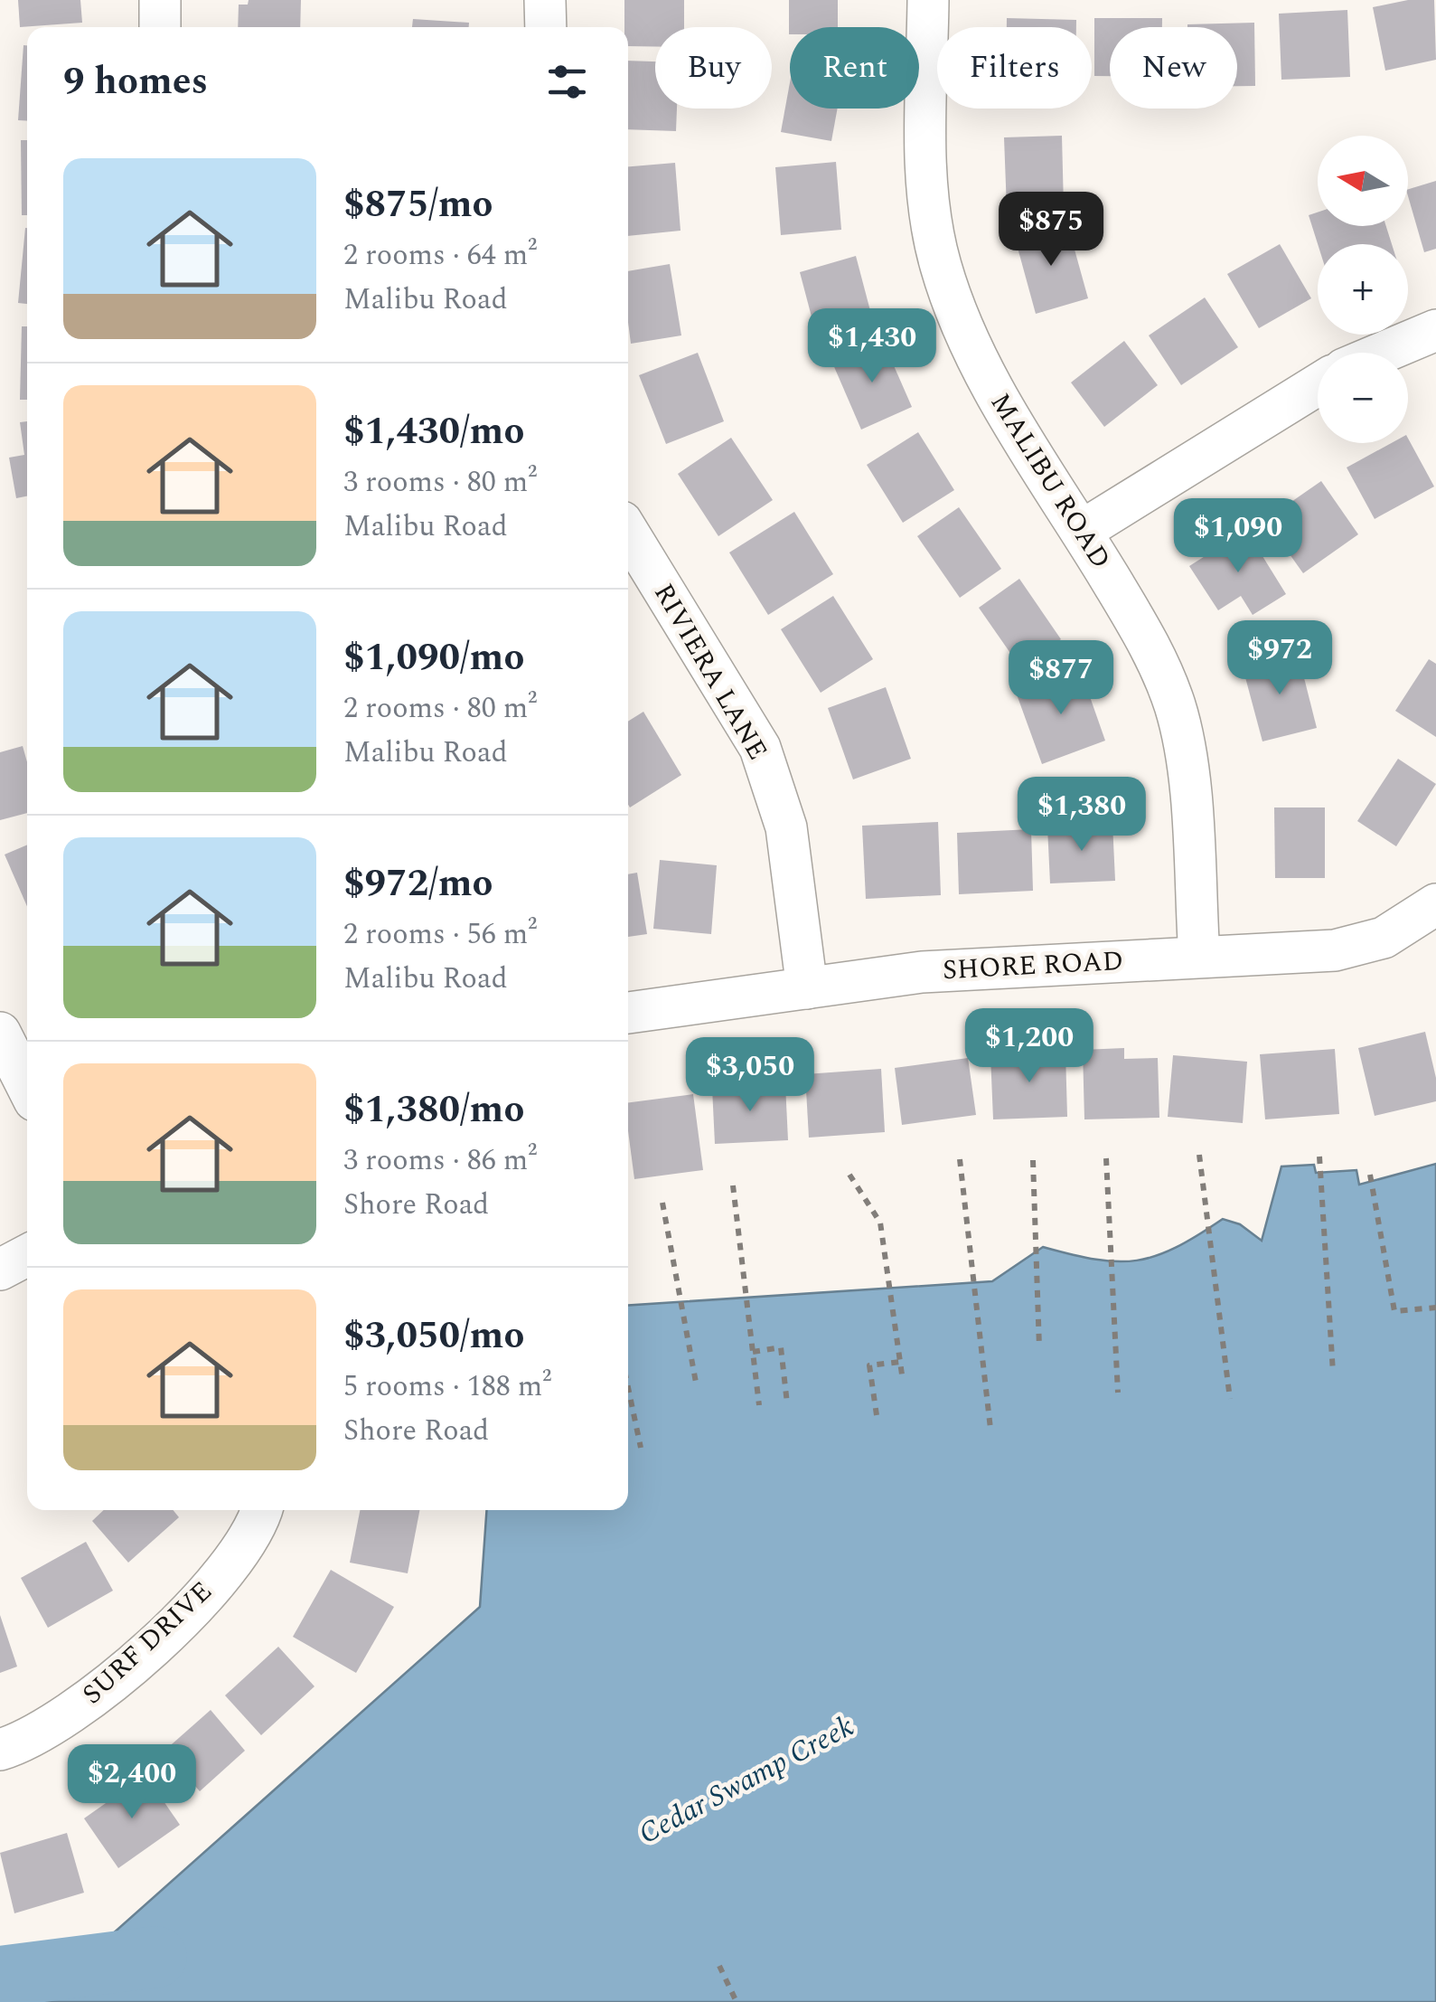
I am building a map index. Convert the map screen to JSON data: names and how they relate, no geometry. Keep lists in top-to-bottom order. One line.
{"streets":{"street":["MALIBU ROAD","RIVIERA LANE","SHORE ROAD","SURF DRIVE"]},"crossings":[["MALIBU ROAD","SHORE ROAD"],["RIVIERA LANE","SHORE ROAD"]],"water":["Cedar Swamp Creek"],"north":"left","page":{"chip":["Buy","Rent","Filters","New"],"heading":"9 homes","map_buttons":["+","−"],"list":[{"name":"$875/mo","note":"2 rooms · 64 m² · Malibu Road"},{"name":"$1,430/mo","note":"3 rooms · 80 m² · Malibu Road"},{"name":"$1,090/mo","note":"2 rooms · 80 m² · Malibu Road"},{"name":"$972/mo","note":"2 rooms · 56 m² · Malibu Road"},{"name":"$1,380/mo","note":"3 rooms · 86 m² · Shore Road"},{"name":"$3,050/mo","note":"5 rooms · 188 m² · Shore Road"}],"price":["$875","$1,430","$1,090","$972","$877","$1,380","$1,200","$3,050","$2,400"]}}
